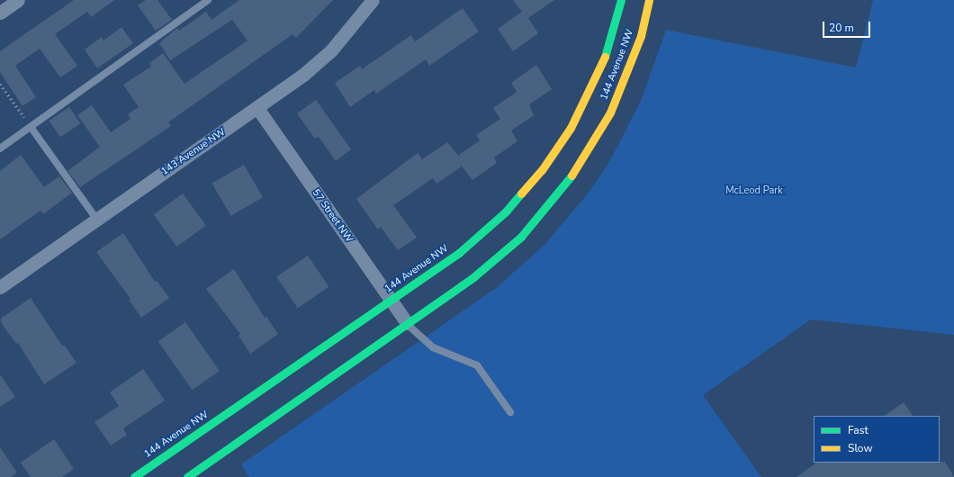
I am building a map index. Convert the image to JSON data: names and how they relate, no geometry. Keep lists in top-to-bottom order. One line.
{"streets":{"street":["144 Avenue NW","143 Avenue NW","57 Street NW"]},"crossings":[["144 Avenue NW","57 Street NW"],["143 Avenue NW","57 Street NW"]],"parks":["McLeod Park"],"legend":["Fast","Slow"],"scale_bar":"20 m"}
